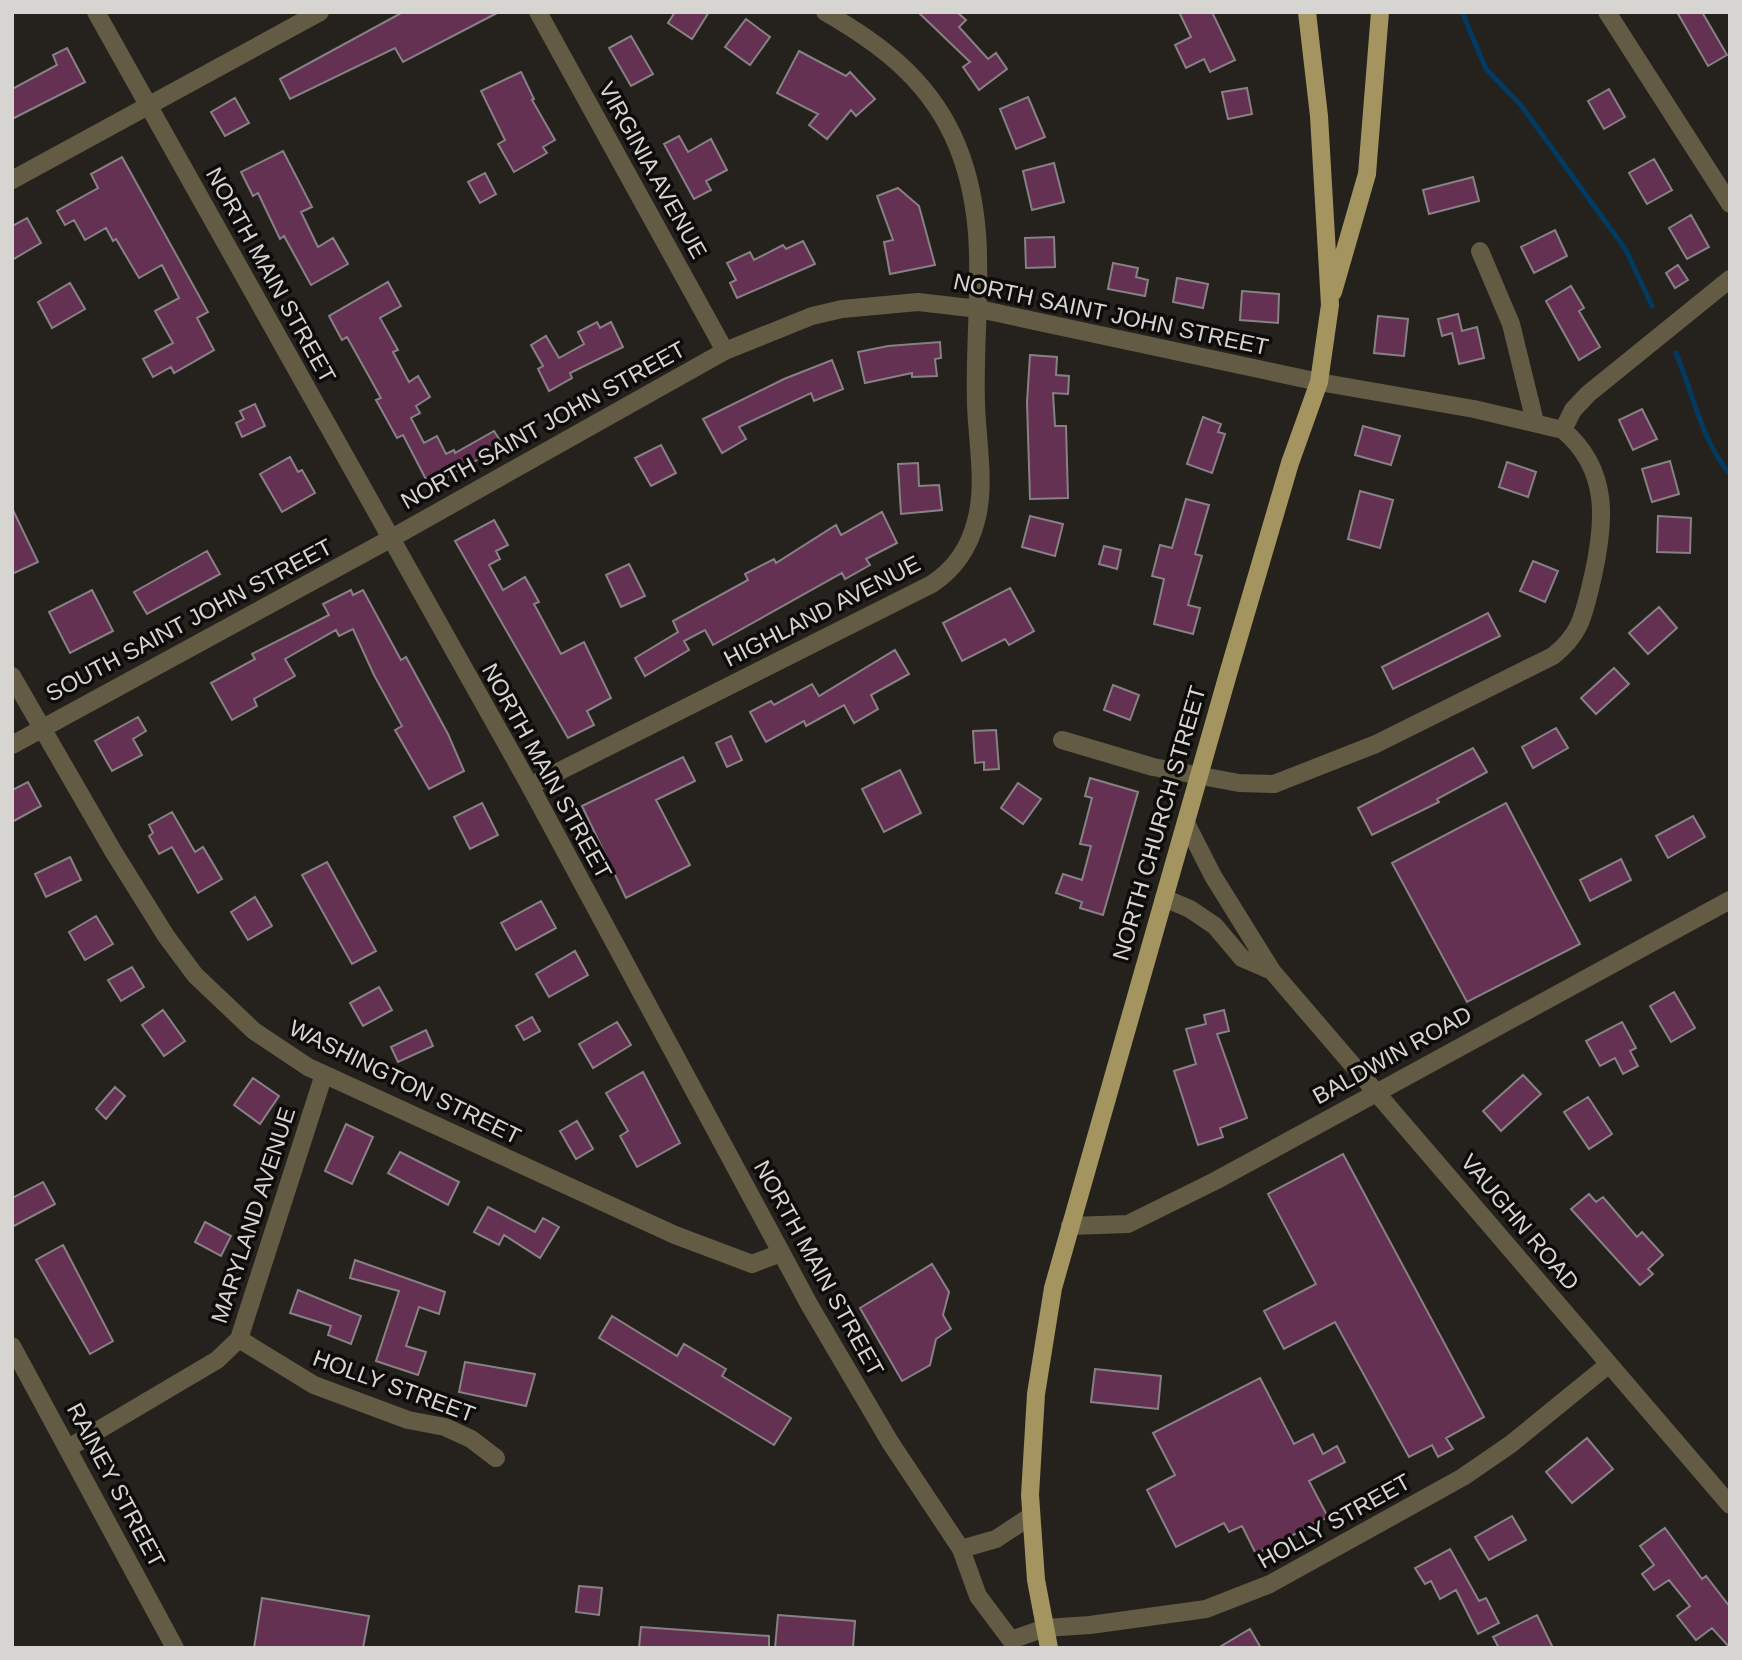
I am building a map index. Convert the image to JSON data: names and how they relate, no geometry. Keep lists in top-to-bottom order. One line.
{"streets":{"main road":["NORTH CHURCH STREET"],"street":["VIRGINIA AVENUE","NORTH MAIN STREET","NORTH SAINT JOHN STREET","HIGHLAND AVENUE","SOUTH SAINT JOHN STREET","BALDWIN ROAD","WASHINGTON STREET","MARYLAND AVENUE","VAUGHN ROAD","HOLLY STREET","RAINEY STREET"]},"crossings":[["VIRGINIA AVENUE","NORTH SAINT JOHN STREET"],["NORTH MAIN STREET","NORTH SAINT JOHN STREET"],["NORTH MAIN STREET","HIGHLAND AVENUE"],["NORTH MAIN STREET","SOUTH SAINT JOHN STREET"],["NORTH MAIN STREET","NORTH CHURCH STREET"],["NORTH MAIN STREET","WASHINGTON STREET"],["NORTH MAIN STREET","HOLLY STREET"],["NORTH SAINT JOHN STREET","HIGHLAND AVENUE"],["NORTH SAINT JOHN STREET","SOUTH SAINT JOHN STREET"],["NORTH SAINT JOHN STREET","NORTH CHURCH STREET"],["SOUTH SAINT JOHN STREET","WASHINGTON STREET"],["NORTH CHURCH STREET","BALDWIN ROAD"],["NORTH CHURCH STREET","VAUGHN ROAD"],["NORTH CHURCH STREET","HOLLY STREET"],["BALDWIN ROAD","VAUGHN ROAD"],["WASHINGTON STREET","MARYLAND AVENUE"],["MARYLAND AVENUE","HOLLY STREET"],["MARYLAND AVENUE","RAINEY STREET"],["VAUGHN ROAD","HOLLY STREET"]]}
